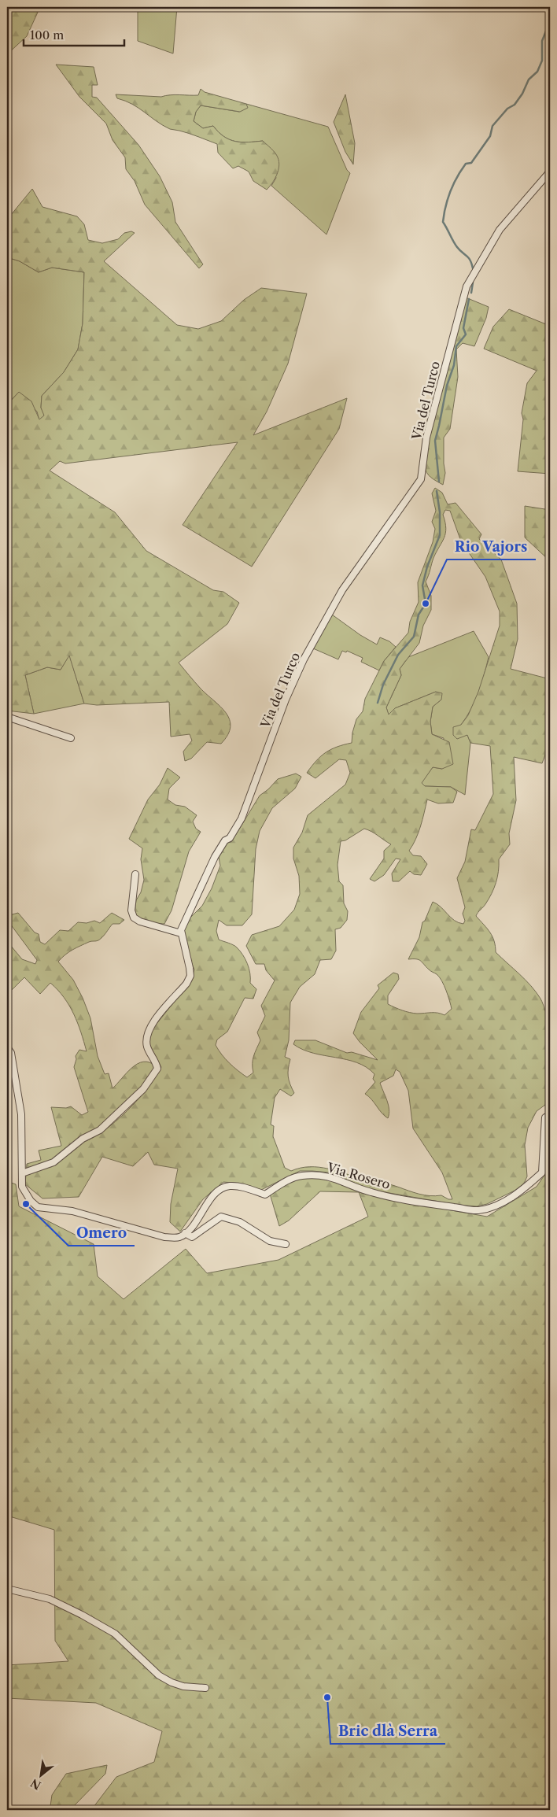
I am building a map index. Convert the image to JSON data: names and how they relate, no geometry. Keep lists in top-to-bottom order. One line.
{"streets":{"street":["Via del Turco","Via Rosero"]},"places":["Rio Vajors","Omero","Bric dlà Serra"],"scale_bar":"100 m","north":"bottom left"}
